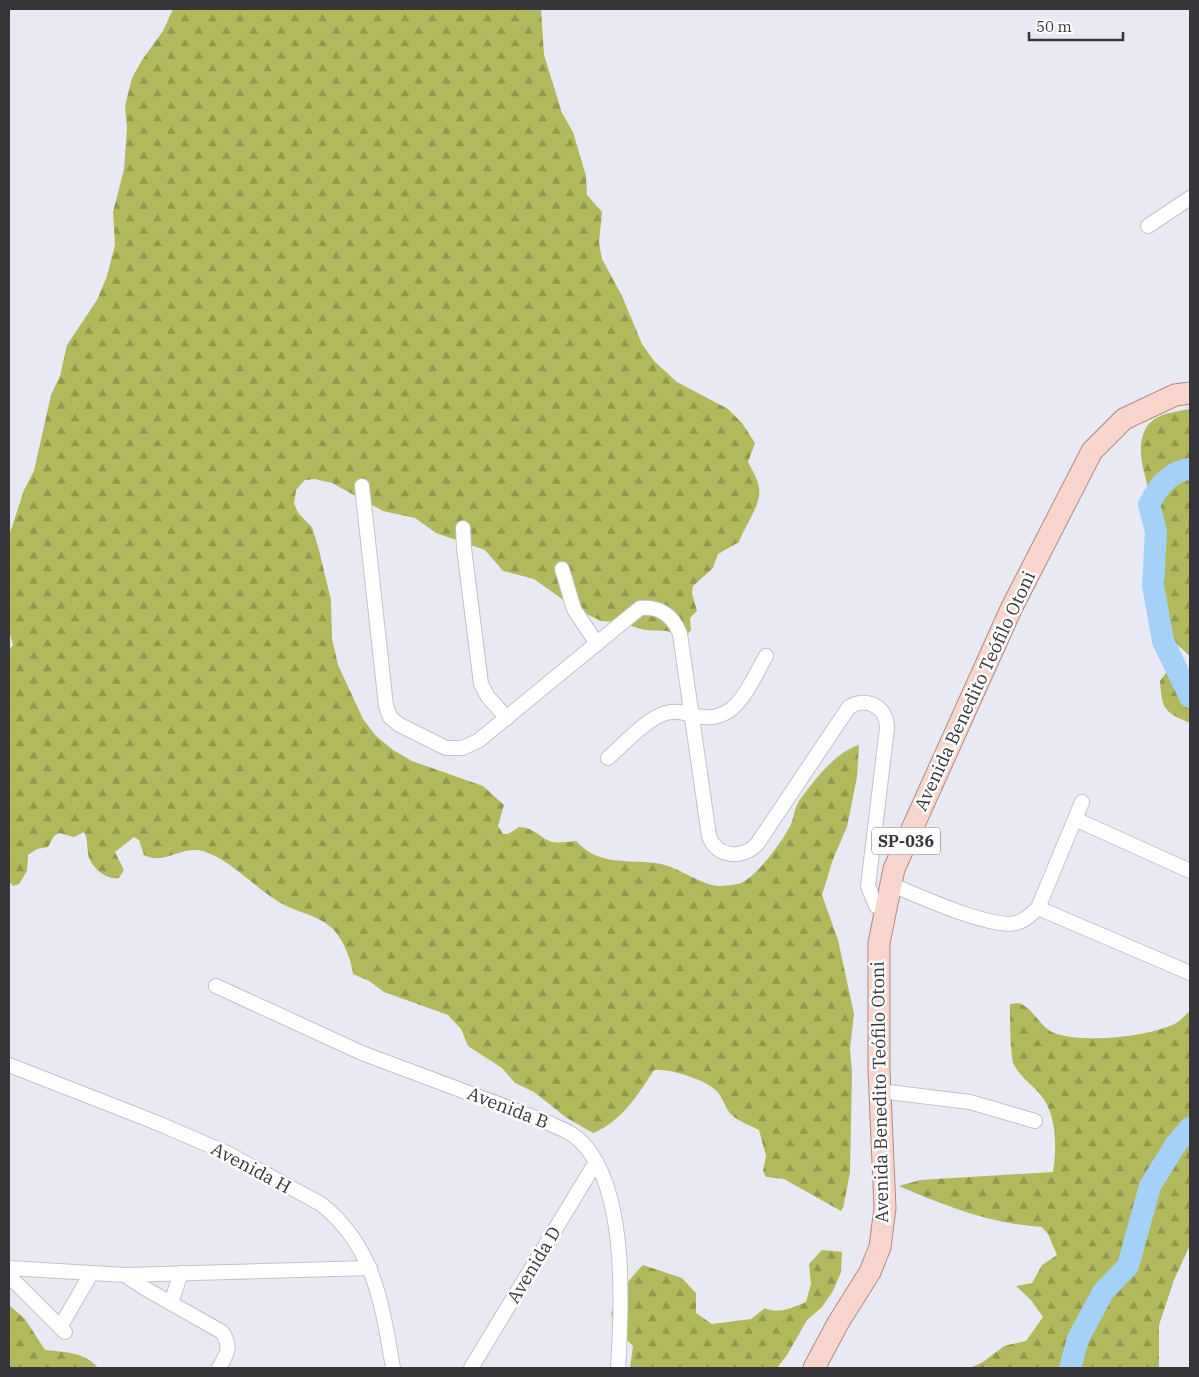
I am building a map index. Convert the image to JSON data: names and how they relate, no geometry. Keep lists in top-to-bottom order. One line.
{"streets":{"main road":["Avenida Benedito Teófilo Otoni","SP-036"],"street":["Avenida B","Avenida H","Avenida D"]},"crossings":[["Avenida B","Avenida D"]],"scale_bar":"50 m"}
